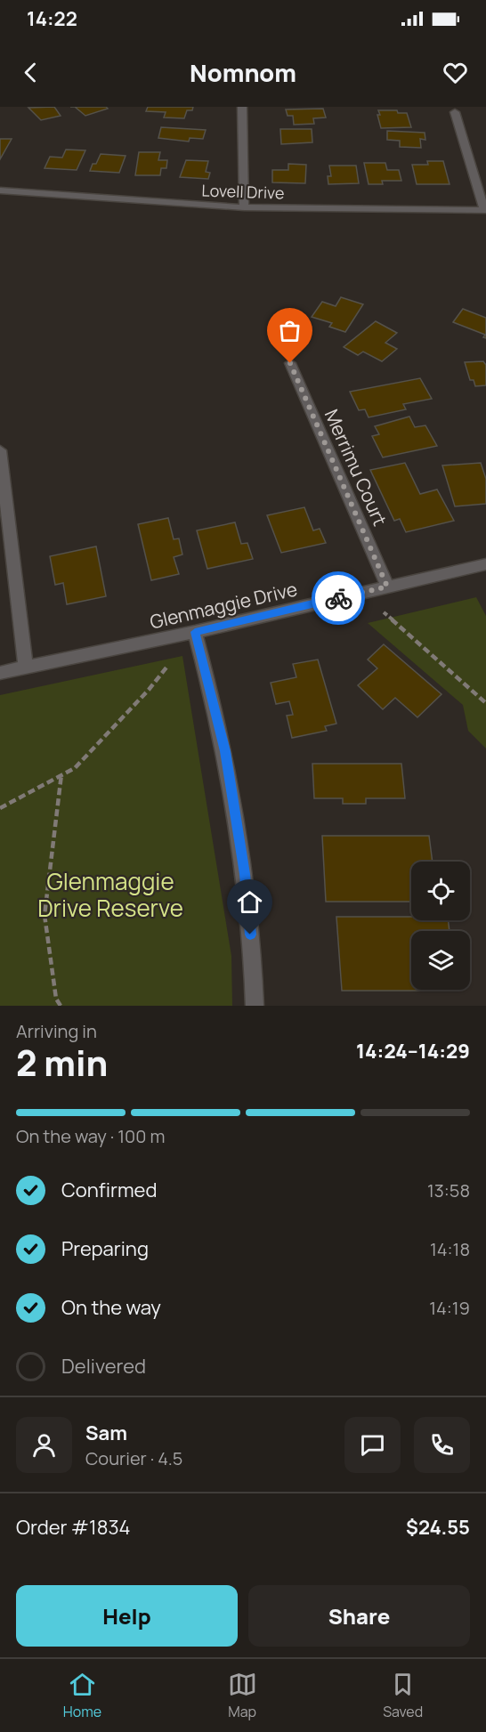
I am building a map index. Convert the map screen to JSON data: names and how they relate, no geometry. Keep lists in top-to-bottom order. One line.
{"streets":{"street":["Lovell Drive","Merrimu Court","Glenmaggie Drive"]},"crossings":[["Merrimu Court","Glenmaggie Drive"]],"parks":["Glenmaggie Drive Reserve"],"page":{"status":"14:22","header":"Nomnom","heading":["2 min","Arriving in","14:24–14:29"],"panel":["Sam","Courier · 4.5","Order #1834","$24.55"],"bar":"On the way · 100 m","list":[["Confirmed","13:58"],["Preparing","14:18"],["On the way","14:19"],"Delivered"],"buttons":["Help","Share"],"tabs":["Home","Map","Saved"]}}
